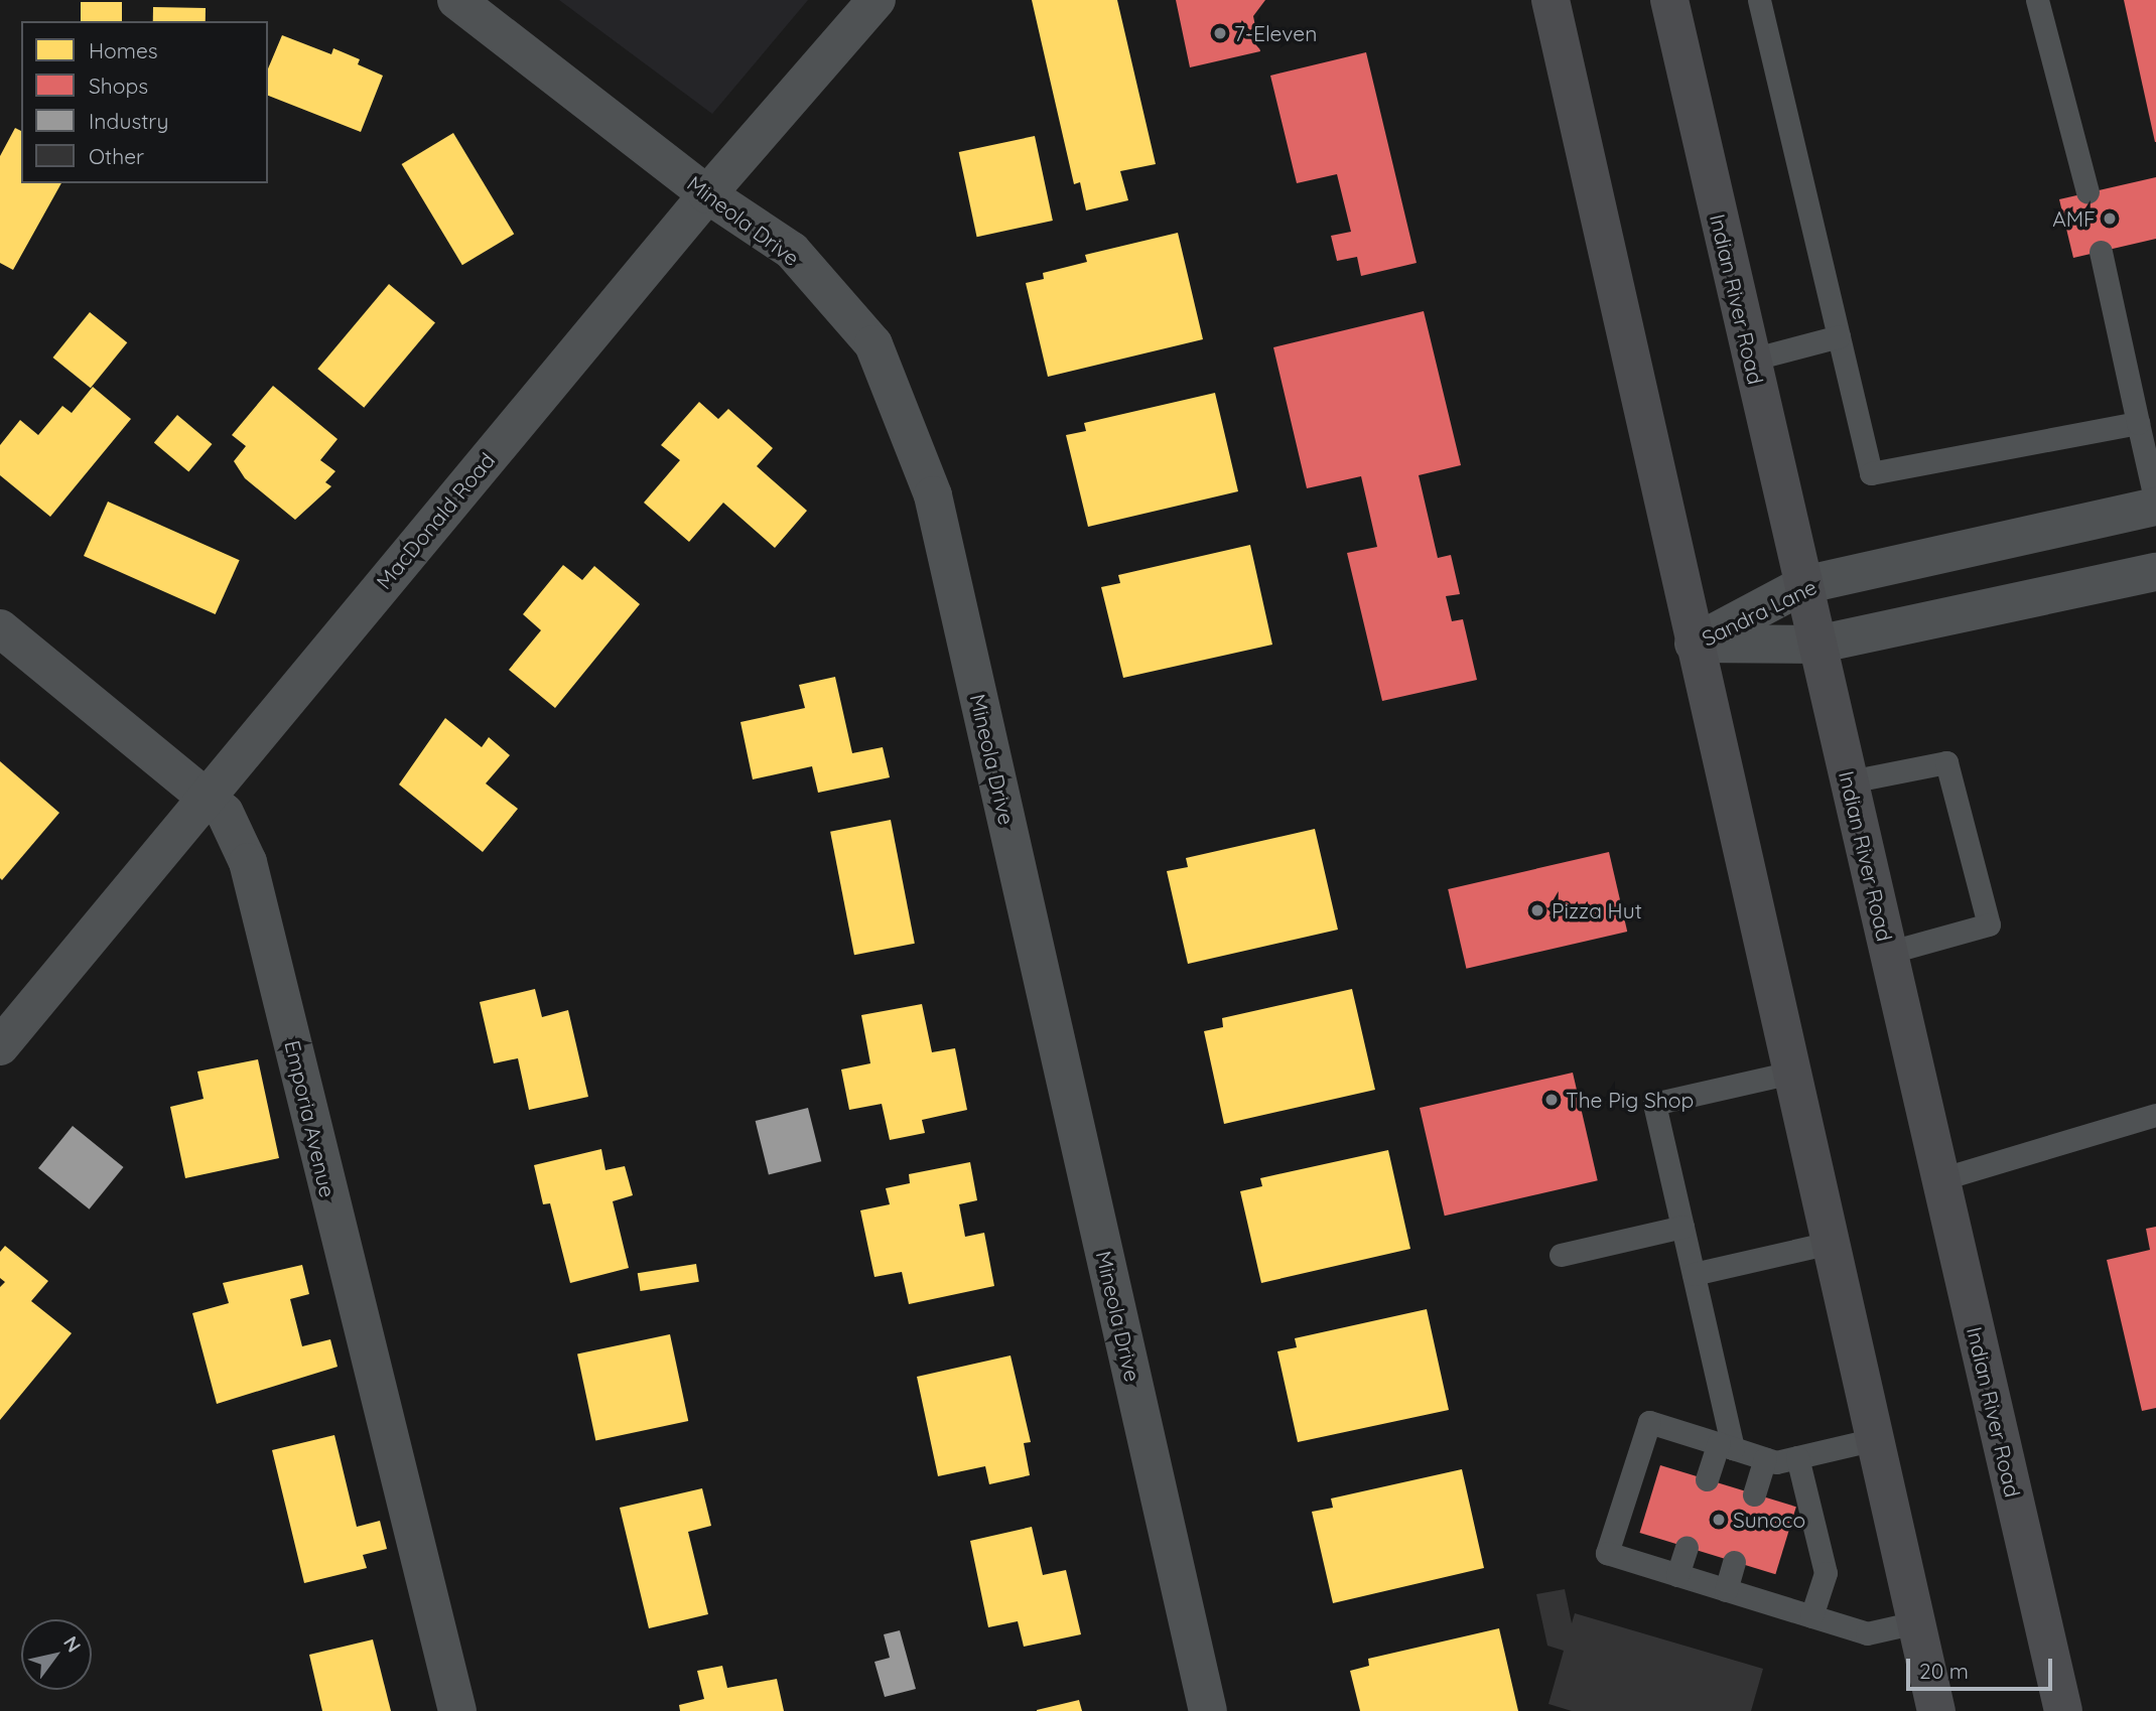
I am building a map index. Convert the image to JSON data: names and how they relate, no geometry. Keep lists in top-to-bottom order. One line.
{"streets":{"main road":["Indian River Road"],"street":["Mineola Drive","MacDonald Road","Sandra Lane","Emporia Avenue"]},"crossings":[["Mineola Drive","MacDonald Road"],["Indian River Road","Sandra Lane"],["MacDonald Road","Emporia Avenue"]],"places":["7-Eleven","AMF","Pizza Hut","The Pig Shop","Sunoco"],"legend":["Homes","Shops","Industry","Other"],"scale_bar":"20 m","north":"top right"}
